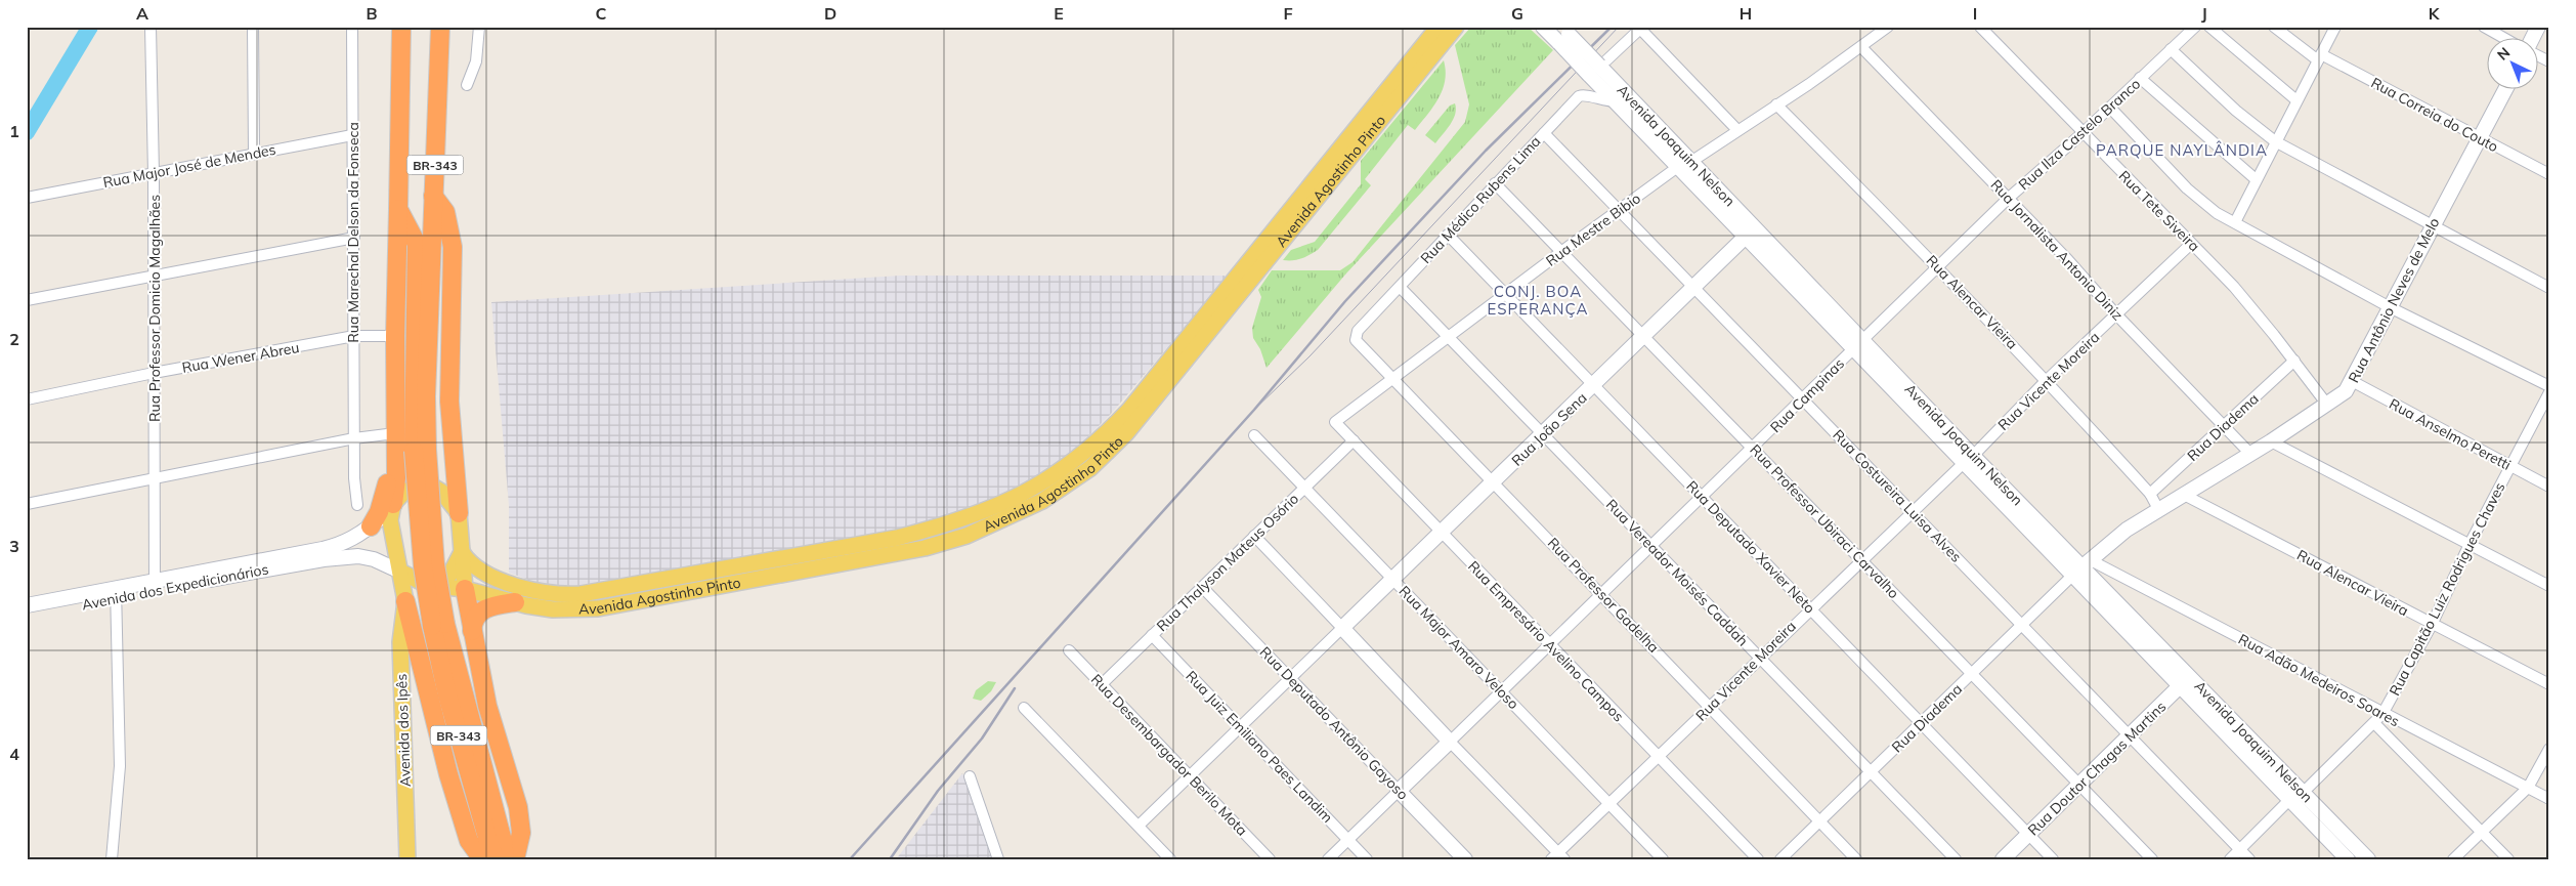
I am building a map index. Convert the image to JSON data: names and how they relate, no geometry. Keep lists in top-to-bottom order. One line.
{"streets":{"highway":["BR-343"],"main road":["Avenida Joaquim Nelson","Avenida Agostinho Pinto","Rua Antônio Neves de Melo","Rua João Sena","Avenida dos Expedicionários","Rua Deputado Antônio Gayoso","Avenida dos Ipês","Rua Doutor Chagas Martins"],"street":["Rua Correia do Couto","Rua Ilza Castelo Branco","Rua Major José de Mendes","Rua Médico Rubens Lima","Rua Tete Siveira","Rua Mestre Bibio","Rua Marechal Delson da Fonseca","Rua Jornalista Antonio Diniz","Rua Alencar Vieira","Rua Professor Domicio Magalhães","Rua Wener Abreu","Rua Vicente Moreira","Rua Campinas","Rua Diadema","Rua Anselmo Peretti","Rua Costureira Luisa Alves","Rua Professor Ubiraci Carvalho","Rua Deputado Xavier Neto","Rua Thalyson Mateus Osório","Rua Vereador Moisés Caddah","Rua Capitão Luiz Rodrigues Chaves","Rua Professor Gadelha","Rua Empresário Avelino Campos","Rua Major Amaro Veloso","Rua Adão Medeiros Soares","Rua Juiz Emiliano Paes Landim","Rua Desembargador Berilo Mota"]},"crossings":[["Rua Correia do Couto","Rua Antônio Neves de Melo"],["Rua Ilza Castelo Branco","Avenida Joaquim Nelson"],["Rua Ilza Castelo Branco","Rua Tete Siveira"],["Rua Ilza Castelo Branco","Rua Jornalista Antonio Diniz"],["Rua Ilza Castelo Branco","Rua Alencar Vieira"],["Rua Ilza Castelo Branco","Rua Campinas"],["Avenida Joaquim Nelson","Rua Médico Rubens Lima"],["Avenida Joaquim Nelson","Rua Mestre Bibio"],["Avenida Joaquim Nelson","Rua Antônio Neves de Melo"],["Avenida Joaquim Nelson","Rua Vicente Moreira"],["Avenida Joaquim Nelson","Rua Campinas"],["Avenida Joaquim Nelson","Rua Diadema"],["Avenida Joaquim Nelson","Rua João Sena"],["Avenida Joaquim Nelson","Rua Capitão Luiz Rodrigues Chaves"],["Avenida Joaquim Nelson","Rua Adão Medeiros Soares"],["Avenida Joaquim Nelson","Rua Doutor Chagas Martins"],["Rua Major José de Mendes","Rua Marechal Delson da Fonseca"],["Rua Major José de Mendes","Rua Professor Domicio Magalhães"],["Avenida Agostinho Pinto","Avenida dos Ipês"],["Rua Médico Rubens Lima","Rua Costureira Luisa Alves"],["Rua Médico Rubens Lima","Rua Professor Ubiraci Carvalho"],["Rua Médico Rubens Lima","Rua Deputado Xavier Neto"],["Rua Médico Rubens Lima","Rua Vereador Moisés Caddah"],["Rua Médico Rubens Lima","Rua Professor Gadelha"],["Rua Tete Siveira","Rua Antônio Neves de Melo"],["Rua Tete Siveira","Rua Vicente Moreira"],["Rua Tete Siveira","Rua Diadema"],["Rua Mestre Bibio","Rua Jornalista Antonio Diniz"],["Rua Mestre Bibio","Rua Alencar Vieira"],["Rua Mestre Bibio","Rua Costureira Luisa Alves"],["Rua Mestre Bibio","Rua Professor Ubiraci Carvalho"],["Rua Mestre Bibio","Rua Deputado Xavier Neto"],["Rua Mestre Bibio","Rua Vereador Moisés Caddah"],["Rua Mestre Bibio","Rua Professor Gadelha"],["Rua Mestre Bibio","Rua Empresário Avelino Campos"],["Rua Marechal Delson da Fonseca","Rua Wener Abreu"],["Rua Jornalista Antonio Diniz","Rua Antônio Neves de Melo"],["Rua Jornalista Antonio Diniz","Rua Vicente Moreira"],["Rua Jornalista Antonio Diniz","Rua Diadema"],["Rua Antônio Neves de Melo","Rua Alencar Vieira"],["Rua Antônio Neves de Melo","Rua Diadema"],["Rua Antônio Neves de Melo","Rua Anselmo Peretti"],["Rua Antônio Neves de Melo","Rua Adão Medeiros Soares"],["Rua Alencar Vieira","Rua Vicente Moreira"],["Rua Alencar Vieira","Rua Diadema"],["Rua Alencar Vieira","Rua Capitão Luiz Rodrigues Chaves"],["Rua Professor Domicio Magalhães","Rua Wener Abreu"],["Rua Professor Domicio Magalhães","Avenida dos Expedicionários"],["Rua Vicente Moreira","Rua Costureira Luisa Alves"],["Rua Vicente Moreira","Rua Professor Ubiraci Carvalho"],["Rua Vicente Moreira","Rua Deputado Xavier Neto"],["Rua Vicente Moreira","Rua Vereador Moisés Caddah"],["Rua Vicente Moreira","Rua Professor Gadelha"],["Rua Vicente Moreira","Rua Empresário Avelino Campos"],["Rua Vicente Moreira","Rua Major Amaro Veloso"],["Rua Campinas","Rua Costureira Luisa Alves"],["Rua Campinas","Rua Professor Ubiraci Carvalho"],["Rua Campinas","Rua Deputado Xavier Neto"],["Rua Campinas","Rua Vereador Moisés Caddah"],["Rua Campinas","Rua Professor Gadelha"],["Rua Campinas","Rua Empresário Avelino Campos"],["Rua Campinas","Rua Major Amaro Veloso"],["Rua Diadema","Rua Costureira Luisa Alves"],["Rua Diadema","Rua Professor Ubiraci Carvalho"],["Rua Diadema","Rua Deputado Xavier Neto"],["Rua Diadema","Rua Vereador Moisés Caddah"],["Rua Diadema","Rua Professor Gadelha"],["Rua Diadema","Rua Adão Medeiros Soares"],["Rua João Sena","Rua Costureira Luisa Alves"],["Rua João Sena","Rua Professor Ubiraci Carvalho"],["Rua João Sena","Rua Deputado Xavier Neto"],["Rua João Sena","Rua Vereador Moisés Caddah"],["Rua João Sena","Rua Professor Gadelha"],["Rua João Sena","Rua Empresário Avelino Campos"],["Rua João Sena","Rua Major Amaro Veloso"],["Rua Anselmo Peretti","Rua Capitão Luiz Rodrigues Chaves"],["Rua Costureira Luisa Alves","Rua Capitão Luiz Rodrigues Chaves"],["Rua Costureira Luisa Alves","Rua Doutor Chagas Martins"],["Rua Professor Ubiraci Carvalho","Rua Doutor Chagas Martins"],["Rua Deputado Xavier Neto","Rua Doutor Chagas Martins"],["Rua Thalyson Mateus Osório","Rua Empresário Avelino Campos"],["Rua Thalyson Mateus Osório","Rua Major Amaro Veloso"],["Rua Thalyson Mateus Osório","Rua Deputado Antônio Gayoso"],["Rua Thalyson Mateus Osório","Rua Juiz Emiliano Paes Landim"],["Rua Thalyson Mateus Osório","Rua Desembargador Berilo Mota"],["Rua Capitão Luiz Rodrigues Chaves","Rua Adão Medeiros Soares"]],"districts":["PARQUE NAYLÂNDIA","CONJ. BOA ESPERANÇA"],"north":"top left","grid":{"columns":["A","B","C","D","E","F","G","H","I","J","K"],"rows":["1","2","3","4"]}}
